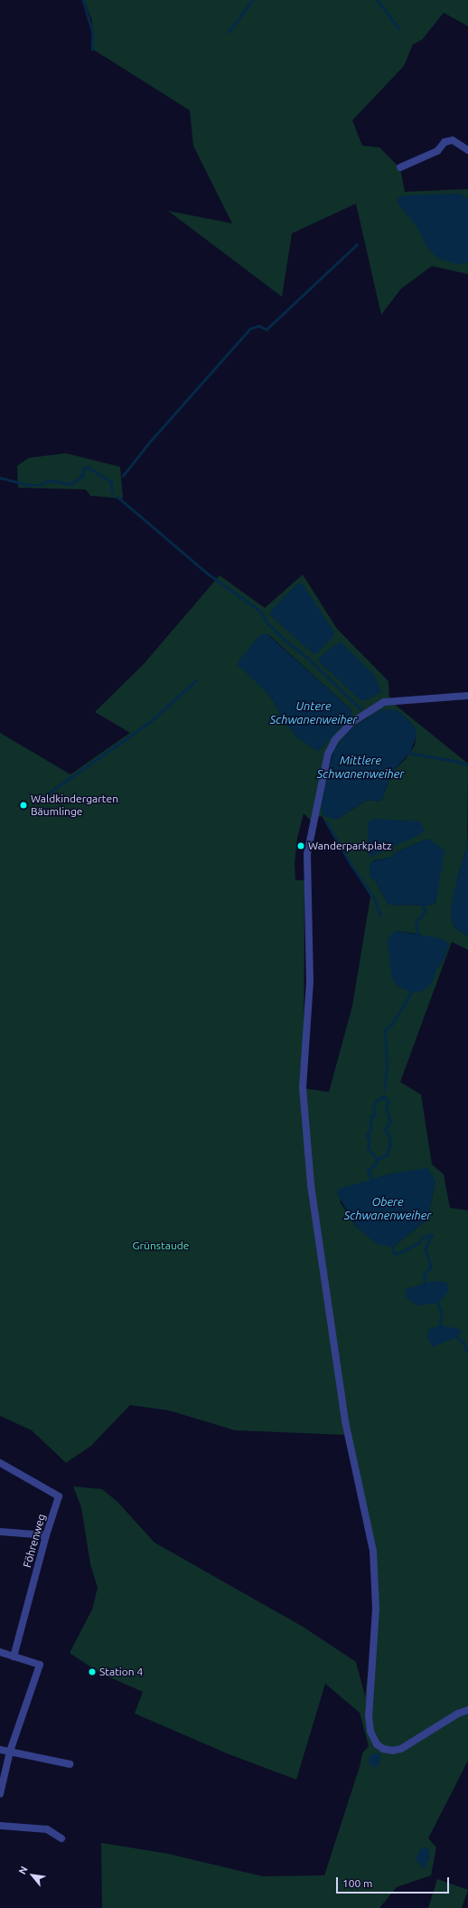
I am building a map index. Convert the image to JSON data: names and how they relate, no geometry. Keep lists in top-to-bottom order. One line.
{"streets":{"street":["Föhrenweg"]},"water":["Untere Schwanenweiher","Mittlere Schwanenweiher","Obere Schwanenweiher"],"parks":["Grünstaude"],"places":["Waldkindergarten Bäumlinge","Wanderparkplatz","Station 4"],"scale_bar":"100 m","north":"top left"}
